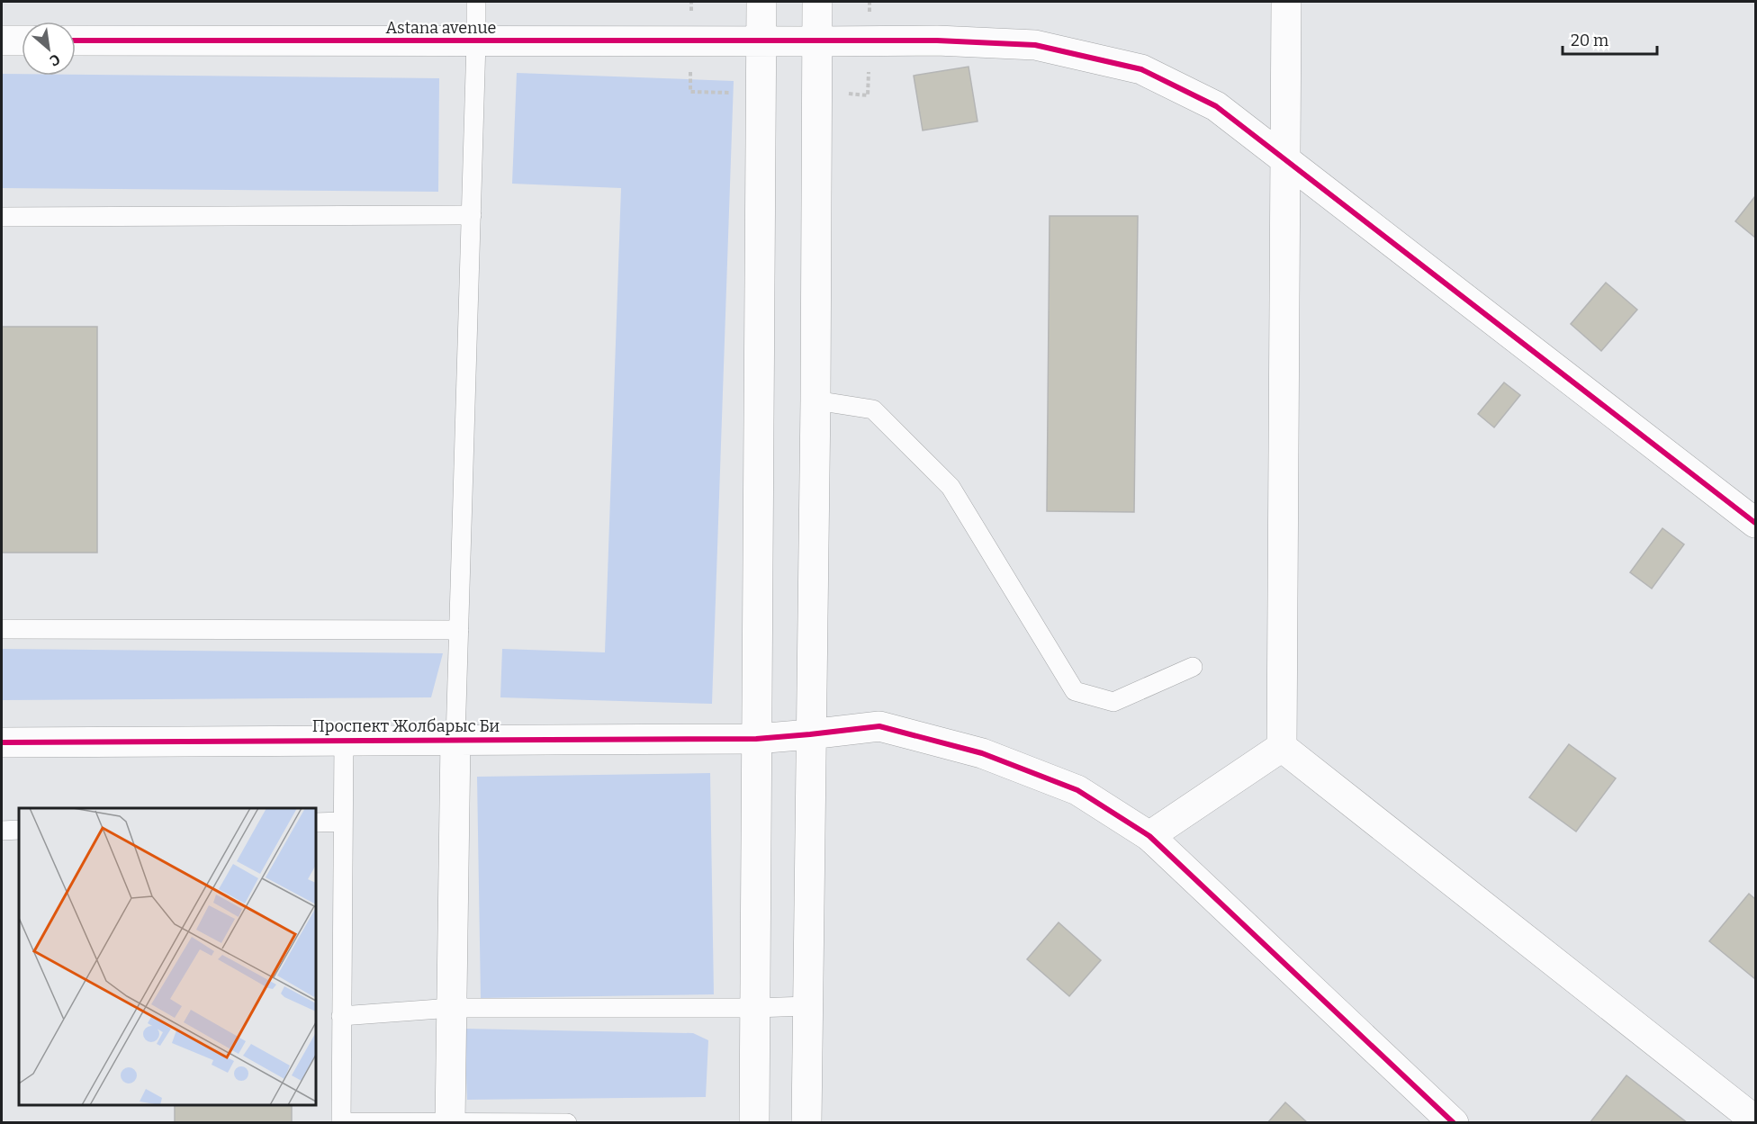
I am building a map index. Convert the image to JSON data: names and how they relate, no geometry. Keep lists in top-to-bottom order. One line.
{"streets":{"street":["Astana avenue","Проспект Жолбарыс Би"]},"scale_bar":"20 m","north":"bottom right"}
